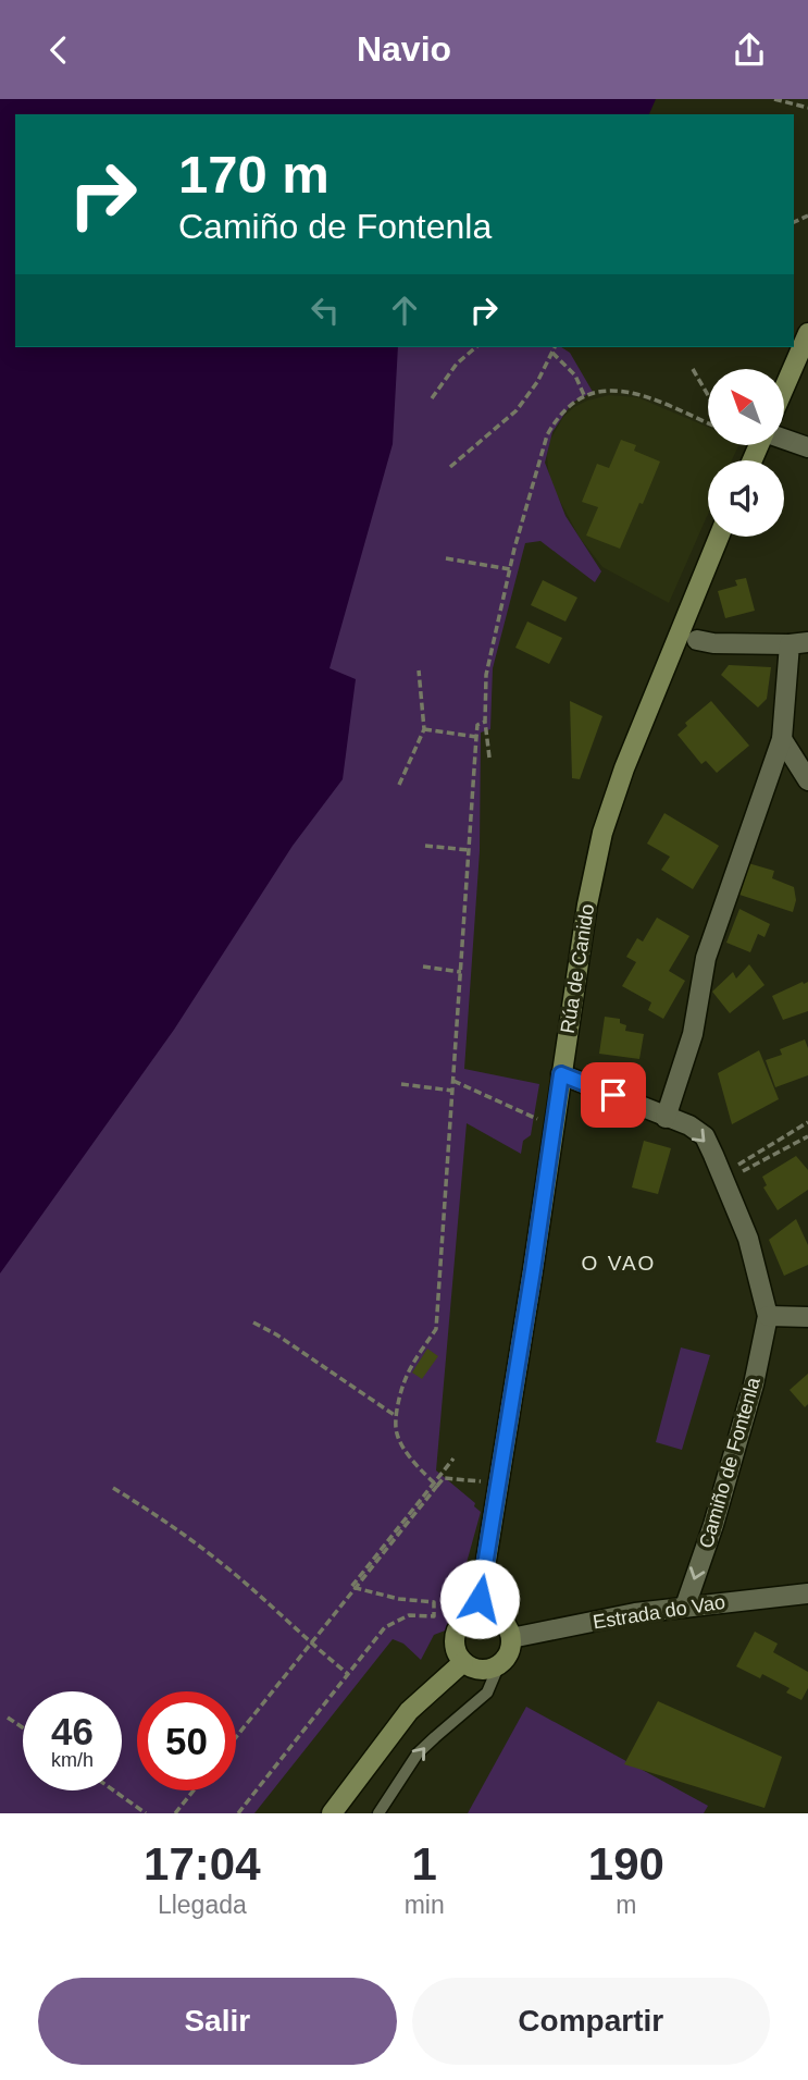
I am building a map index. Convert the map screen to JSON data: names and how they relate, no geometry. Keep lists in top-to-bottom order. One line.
{"streets":{"main road":["Rúa de Canido"],"street":["Camiño de Fontenla","Estrada do Vao"]},"crossings":[["Rúa de Canido","Camiño de Fontenla"],["Rúa de Canido","Estrada do Vao"],["Camiño de Fontenla","Estrada do Vao"]],"one_way":["Camiño de Fontenla"],"districts":["O VAO"],"north":"top left","page":{"header":"Navio","turn":["170 m","Camiño de Fontenla"],"speed":"46 km/h","limit":"50","eta":["17:04","Llegada","1","min","190","m"],"buttons":["Salir","Compartir"]}}
